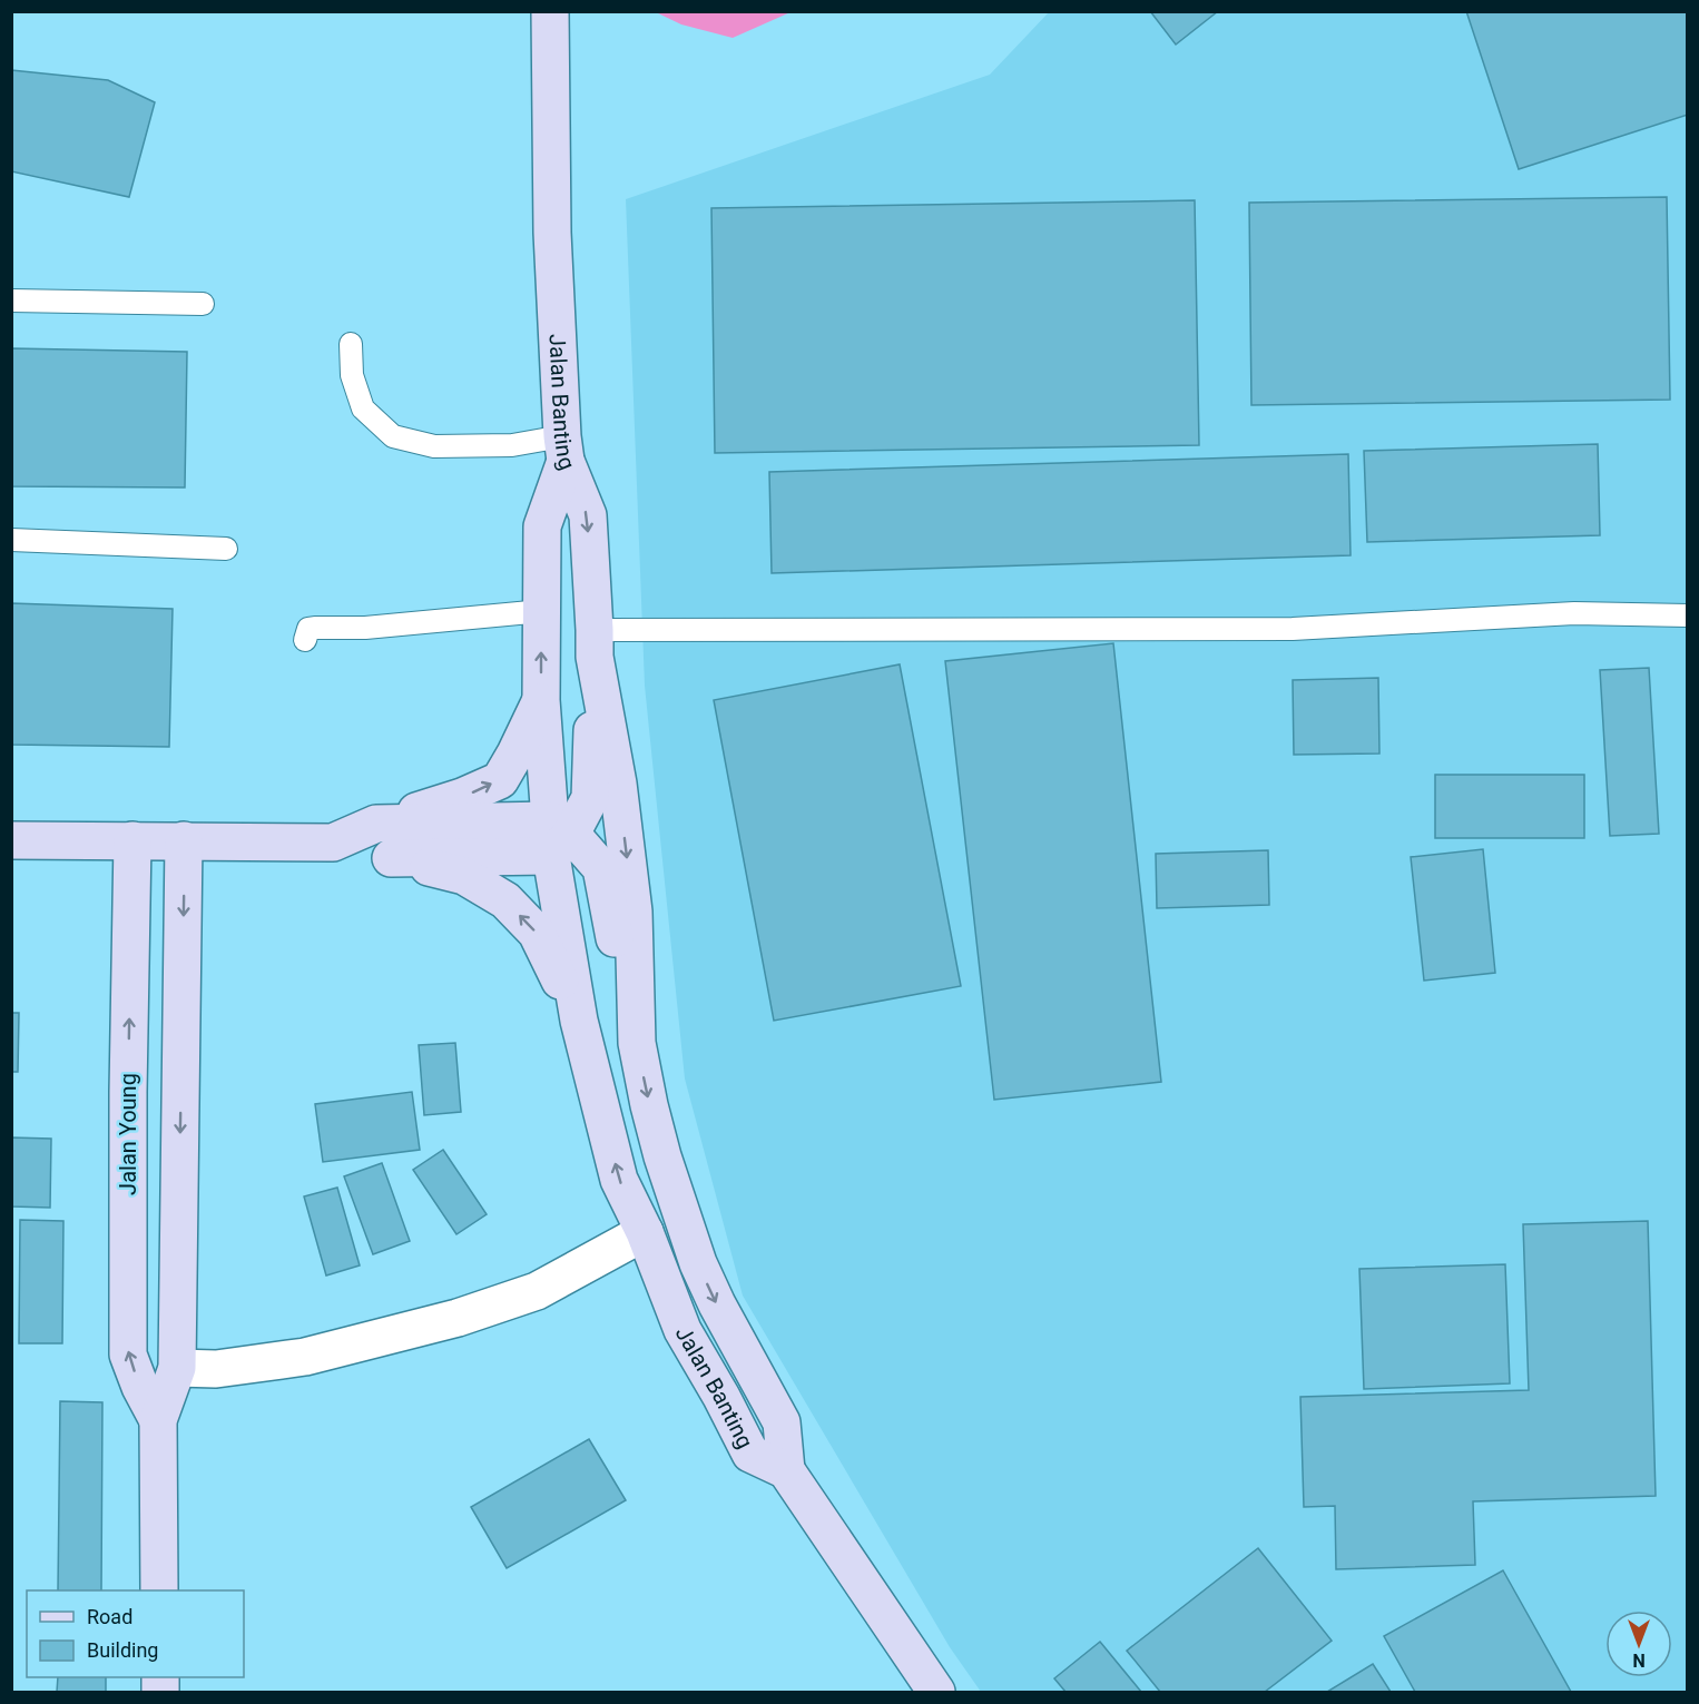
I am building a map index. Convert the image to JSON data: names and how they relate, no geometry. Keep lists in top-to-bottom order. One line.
{"streets":{"main road":["Jalan Banting","Jalan Young"]},"legend":["Road","Building"],"north":"bottom"}
